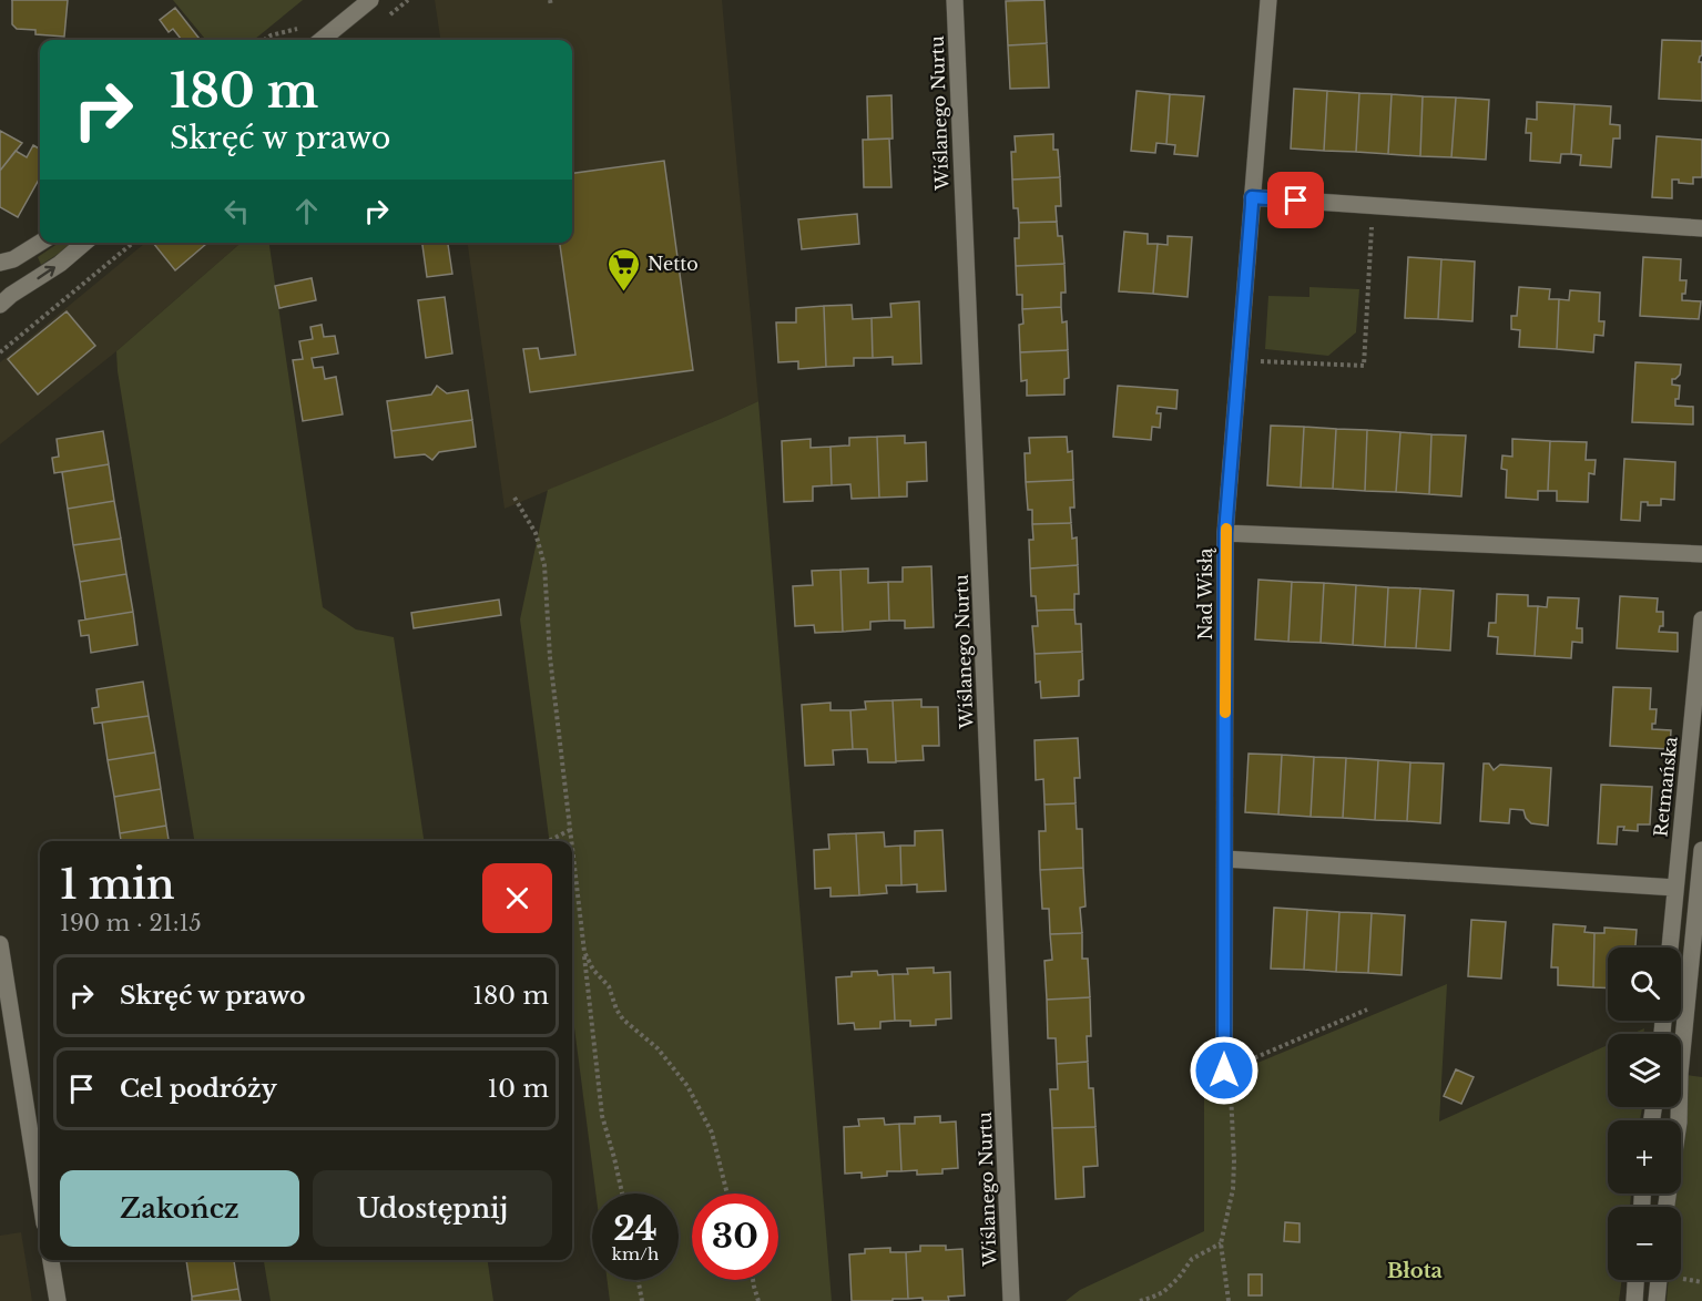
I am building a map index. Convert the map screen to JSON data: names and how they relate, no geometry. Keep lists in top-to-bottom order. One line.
{"streets":{"street":["Wiślanego Nurtu","Nad Wisłą","Retmańska"]},"districts":["Błota"],"places":{"supermarket":["Netto"]},"page":{"turn":["180 m","Skręć w prawo"],"heading":["1 min","190 m · 21:15"],"map_buttons":["+","−"],"list":[{"name":"Skręć w prawo","value":"180 m"},{"name":"Cel podróży","value":"10 m"}],"buttons":["Zakończ","Udostępnij"],"speed":"24 km/h","limit":"30"}}
